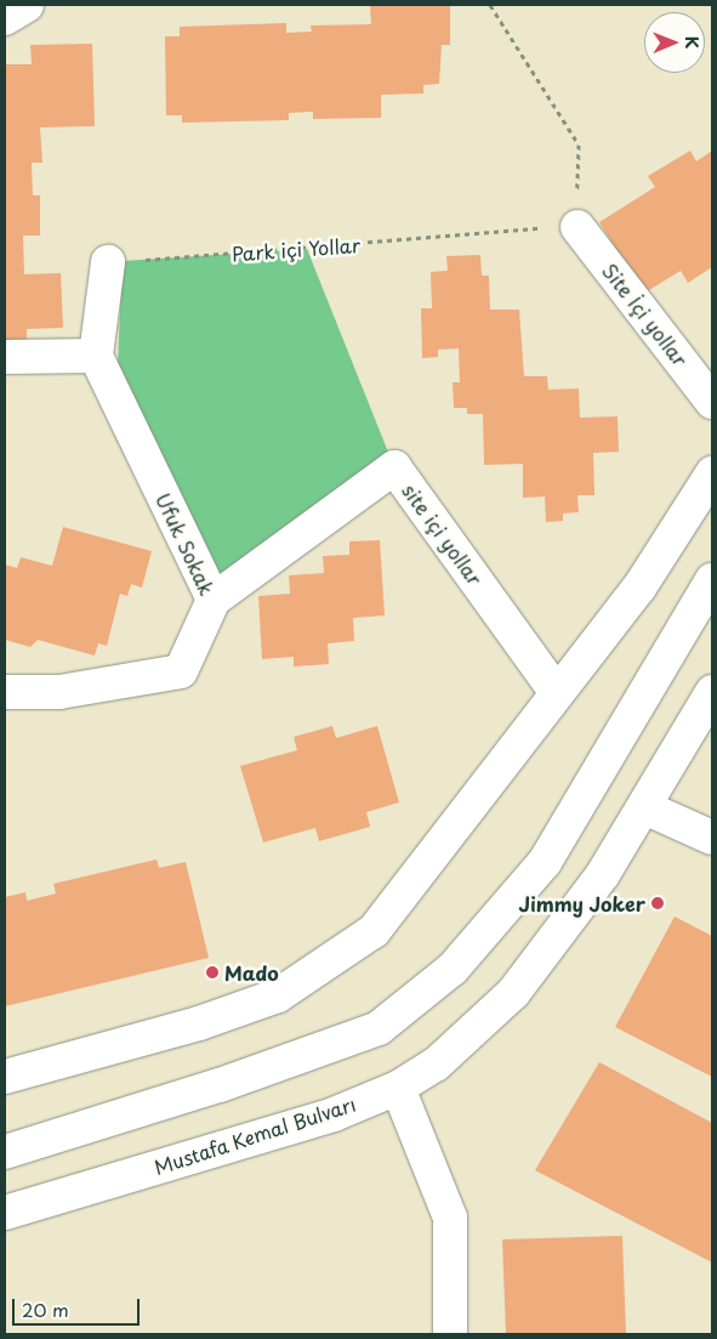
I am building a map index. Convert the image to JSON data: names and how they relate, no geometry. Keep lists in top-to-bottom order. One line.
{"streets":{"street":["Site İçi yollar","site içi yollar","Ufuk Sokak","Mustafa Kemal Bulvarı"],"path":["Park içi Yollar"]},"crossings":[["Park içi Yollar","Site İçi yollar"],["site içi yollar","Ufuk Sokak"]],"places":["Jimmy Joker","Mado"],"scale_bar":"20 m","north":"right"}
